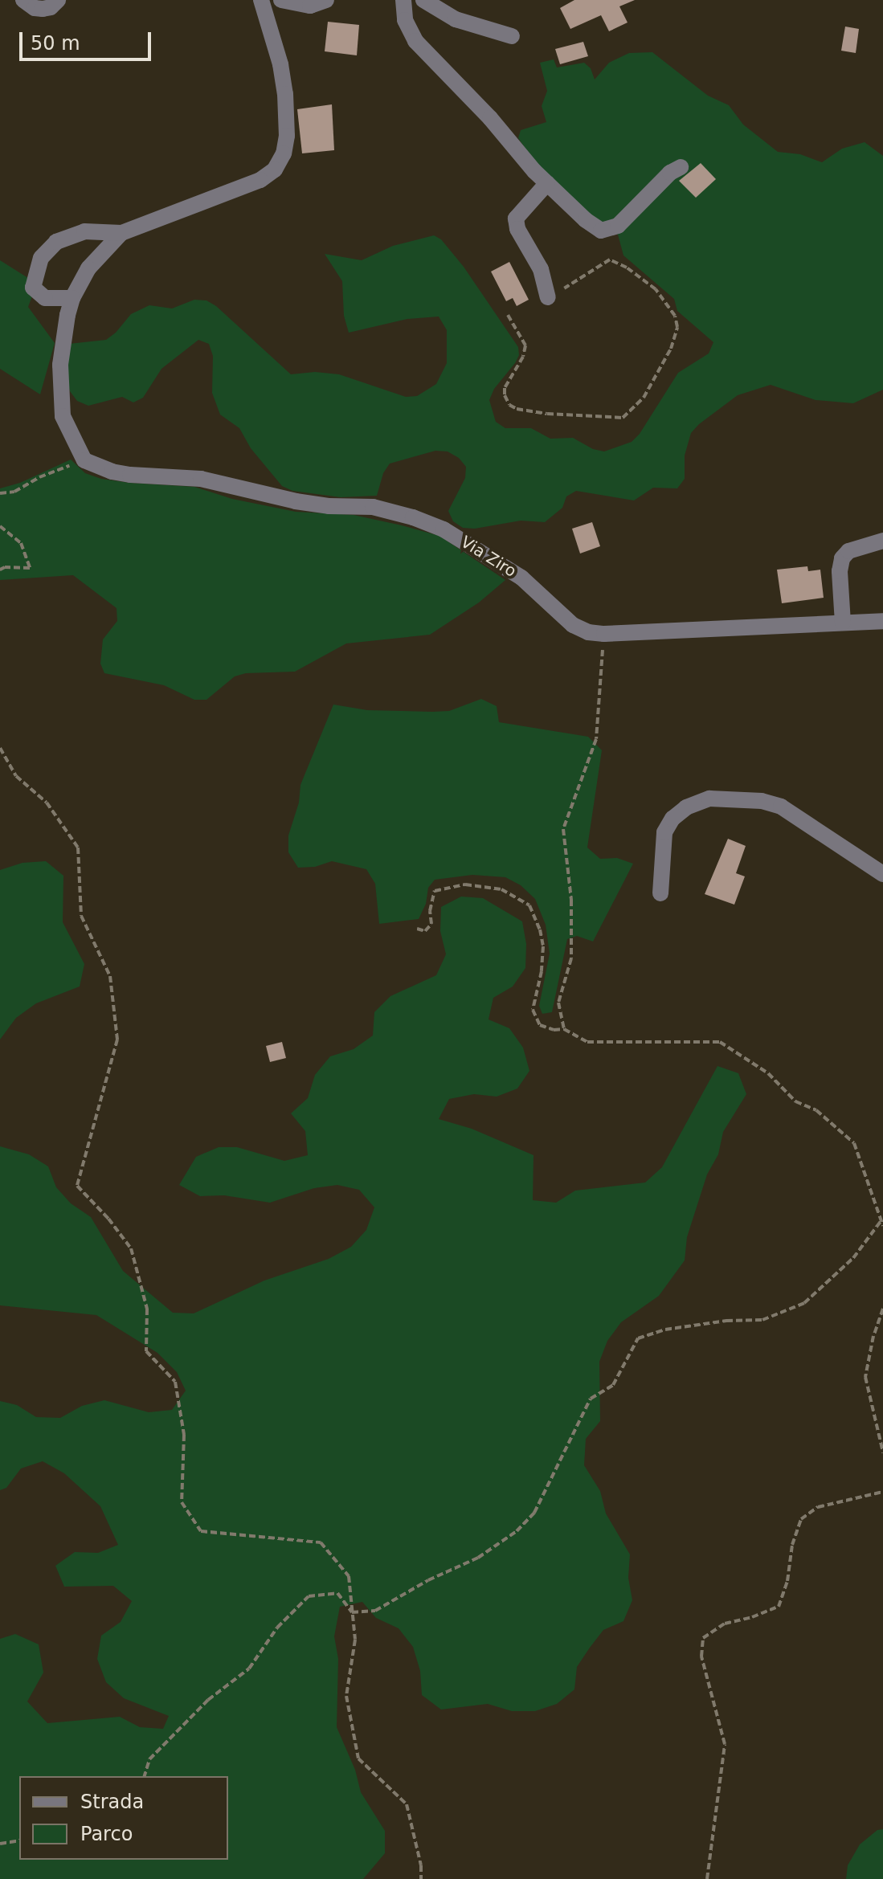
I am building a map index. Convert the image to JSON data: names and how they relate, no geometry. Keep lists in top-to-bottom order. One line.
{"streets":{"street":["Via Ziro"]},"legend":["Strada","Parco"],"scale_bar":"50 m"}
